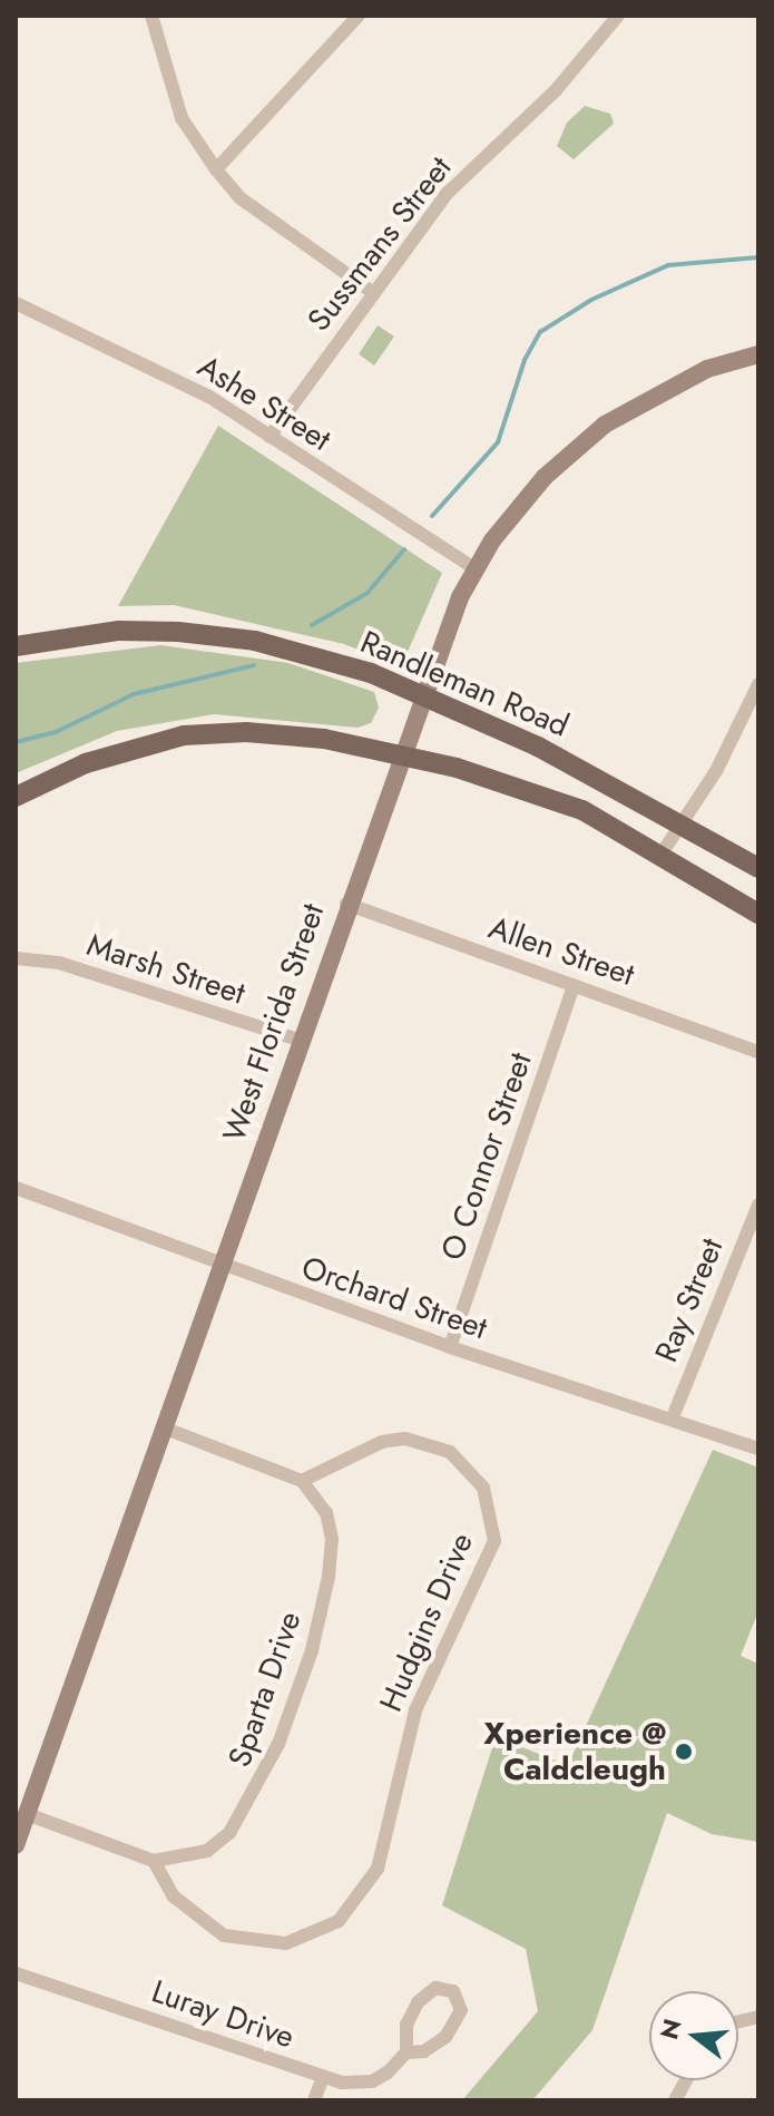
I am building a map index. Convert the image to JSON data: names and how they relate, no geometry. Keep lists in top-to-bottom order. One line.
{"streets":{"main road":["Randleman Road","West Florida Street"],"street":["Sussmans Street","Ashe Street","Allen Street","Marsh Street","O Connor Street","Orchard Street","Ray Street","Hudgins Drive","Sparta Drive","Luray Drive"]},"crossings":[["Sussmans Street","Ashe Street"],["Ashe Street","West Florida Street"],["Randleman Road","West Florida Street"],["Allen Street","West Florida Street"],["Allen Street","O Connor Street"],["Marsh Street","West Florida Street"],["West Florida Street","Orchard Street"],["O Connor Street","Orchard Street"],["Orchard Street","Ray Street"],["Hudgins Drive","Sparta Drive"]],"places":["Xperience @ Caldcleugh"],"north":"left"}
